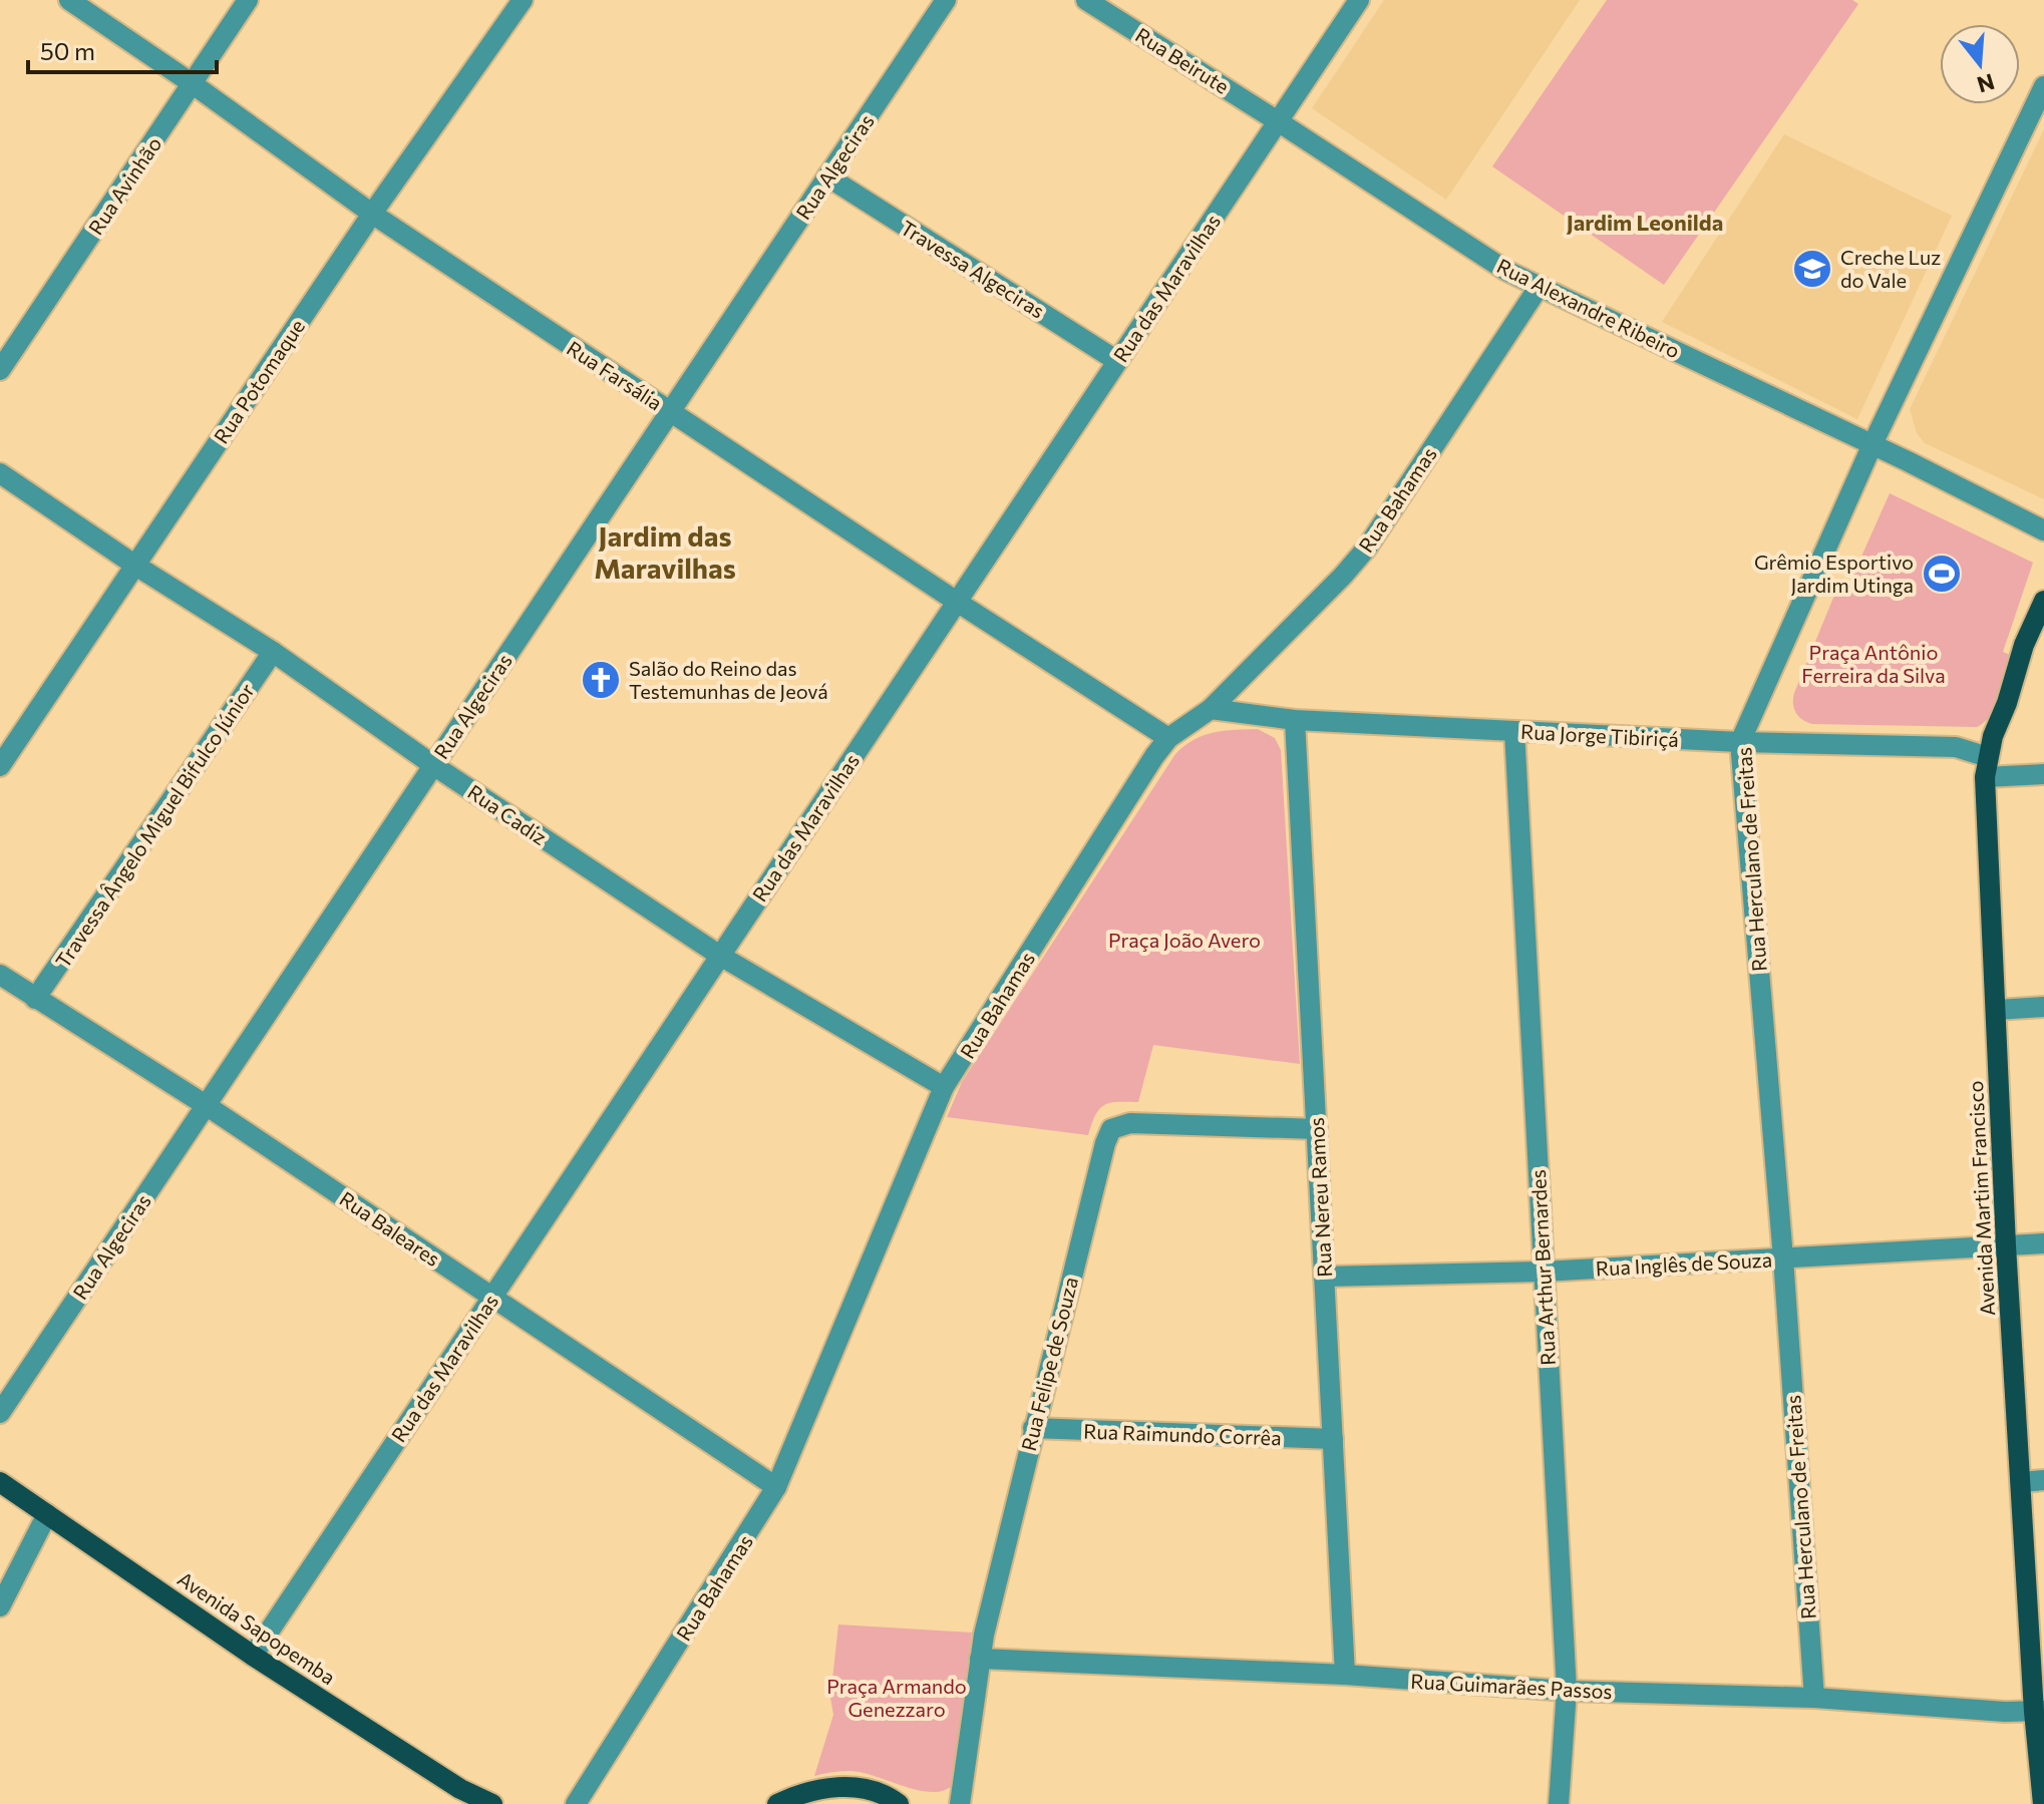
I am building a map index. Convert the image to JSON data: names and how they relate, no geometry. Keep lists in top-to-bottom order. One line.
{"streets":{"main road":["Avenida Martim Francisco","Avenida Sapopemba"],"street":["Rua Beirute","Rua Algeciras","Rua Avinhão","Travessa Algeciras","Rua das Maravilhas","Rua Alexandre Ribeiro","Rua Farsália","Rua Potomaque","Rua Bahamas","Rua Jorge Tibiriçá","Rua Cadiz","Travessa Ângelo Miguel Bifulco Júnior","Rua Herculano de Freitas","Rua Nereu Ramos","Rua Baleares","Rua Inglês de Souza","Rua Arthur Bernardes","Rua Felipe de Souza","Rua Raimundo Corrêa","Rua Guimarães Passos"]},"crossings":[["Rua Beirute","Rua das Maravilhas"],["Rua Beirute","Rua Alexandre Ribeiro"],["Rua Algeciras","Travessa Algeciras"],["Rua Algeciras","Rua Farsália"],["Rua Algeciras","Rua Cadiz"],["Rua Algeciras","Rua Baleares"],["Rua Avinhão","Rua Farsália"],["Travessa Algeciras","Rua das Maravilhas"],["Rua das Maravilhas","Rua Alexandre Ribeiro"],["Rua das Maravilhas","Rua Farsália"],["Rua das Maravilhas","Rua Cadiz"],["Rua das Maravilhas","Rua Baleares"],["Rua das Maravilhas","Avenida Sapopemba"],["Rua Alexandre Ribeiro","Rua Bahamas"],["Rua Alexandre Ribeiro","Rua Herculano de Freitas"],["Rua Farsália","Rua Potomaque"],["Rua Farsália","Rua Bahamas"],["Rua Potomaque","Rua Cadiz"],["Rua Bahamas","Rua Jorge Tibiriçá"],["Rua Bahamas","Rua Cadiz"],["Rua Bahamas","Rua Baleares"],["Rua Jorge Tibiriçá","Rua Herculano de Freitas"],["Rua Jorge Tibiriçá","Rua Nereu Ramos"],["Rua Jorge Tibiriçá","Avenida Martim Francisco"],["Rua Jorge Tibiriçá","Rua Arthur Bernardes"],["Rua Cadiz","Travessa Ângelo Miguel Bifulco Júnior"],["Travessa Ângelo Miguel Bifulco Júnior","Rua Baleares"],["Rua Herculano de Freitas","Rua Inglês de Souza"],["Rua Herculano de Freitas","Rua Guimarães Passos"],["Rua Nereu Ramos","Rua Inglês de Souza"],["Rua Nereu Ramos","Rua Felipe de Souza"],["Rua Nereu Ramos","Rua Raimundo Corrêa"],["Rua Nereu Ramos","Rua Guimarães Passos"],["Avenida Martim Francisco","Rua Inglês de Souza"],["Avenida Martim Francisco","Rua Guimarães Passos"],["Rua Inglês de Souza","Rua Arthur Bernardes"],["Rua Arthur Bernardes","Rua Guimarães Passos"],["Rua Felipe de Souza","Rua Raimundo Corrêa"],["Rua Felipe de Souza","Rua Guimarães Passos"]],"districts":["Jardim Leonilda","Jardim das Maravilhas"],"parks":["Praça Antônio Ferreira da Silva","Praça João Avero","Praça Armando Genezzaro"],"places":{"school or university":["Creche Luz do Vale"],"sports":["Grêmio Esportivo Jardim Utinga"],"church":["Salão do Reino das Testemunhas de Jeová"]},"scale_bar":"50 m","north":"bottom"}
